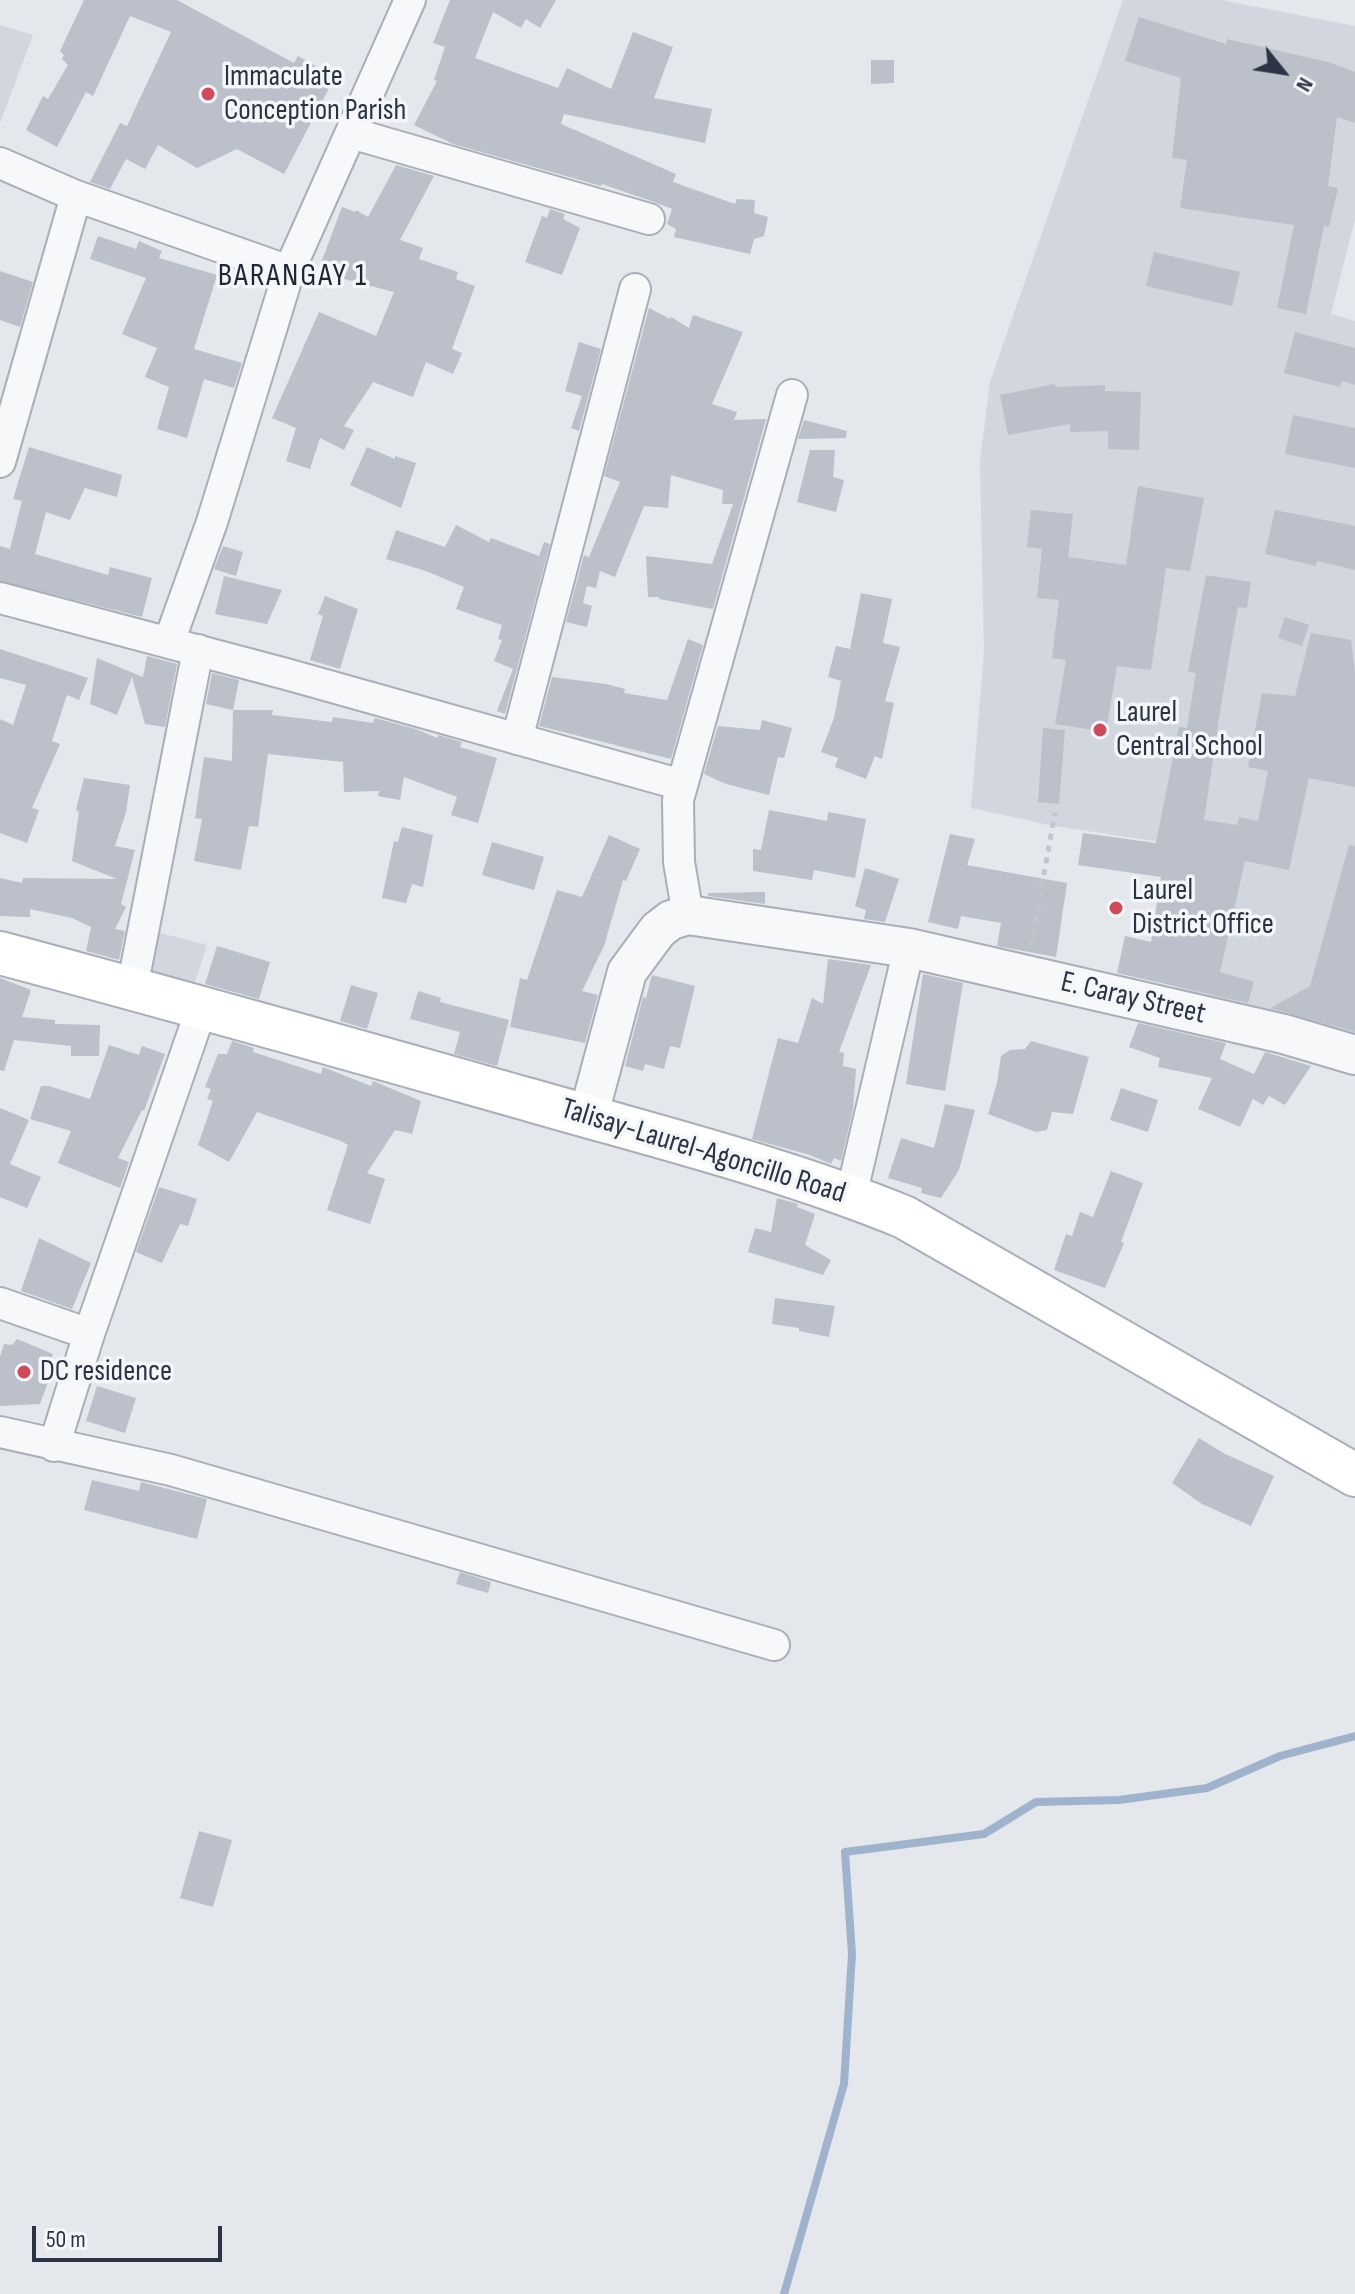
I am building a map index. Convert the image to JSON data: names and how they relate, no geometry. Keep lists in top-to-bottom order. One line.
{"streets":{"main road":["Talisay-Laurel-Agoncillo Road"],"street":["E. Caray Street"]},"districts":["BARANGAY 1"],"places":["Immaculate Conception Parish","Laurel Central School","Laurel District Office","DC residence"],"scale_bar":"50 m","north":"bottom right"}
